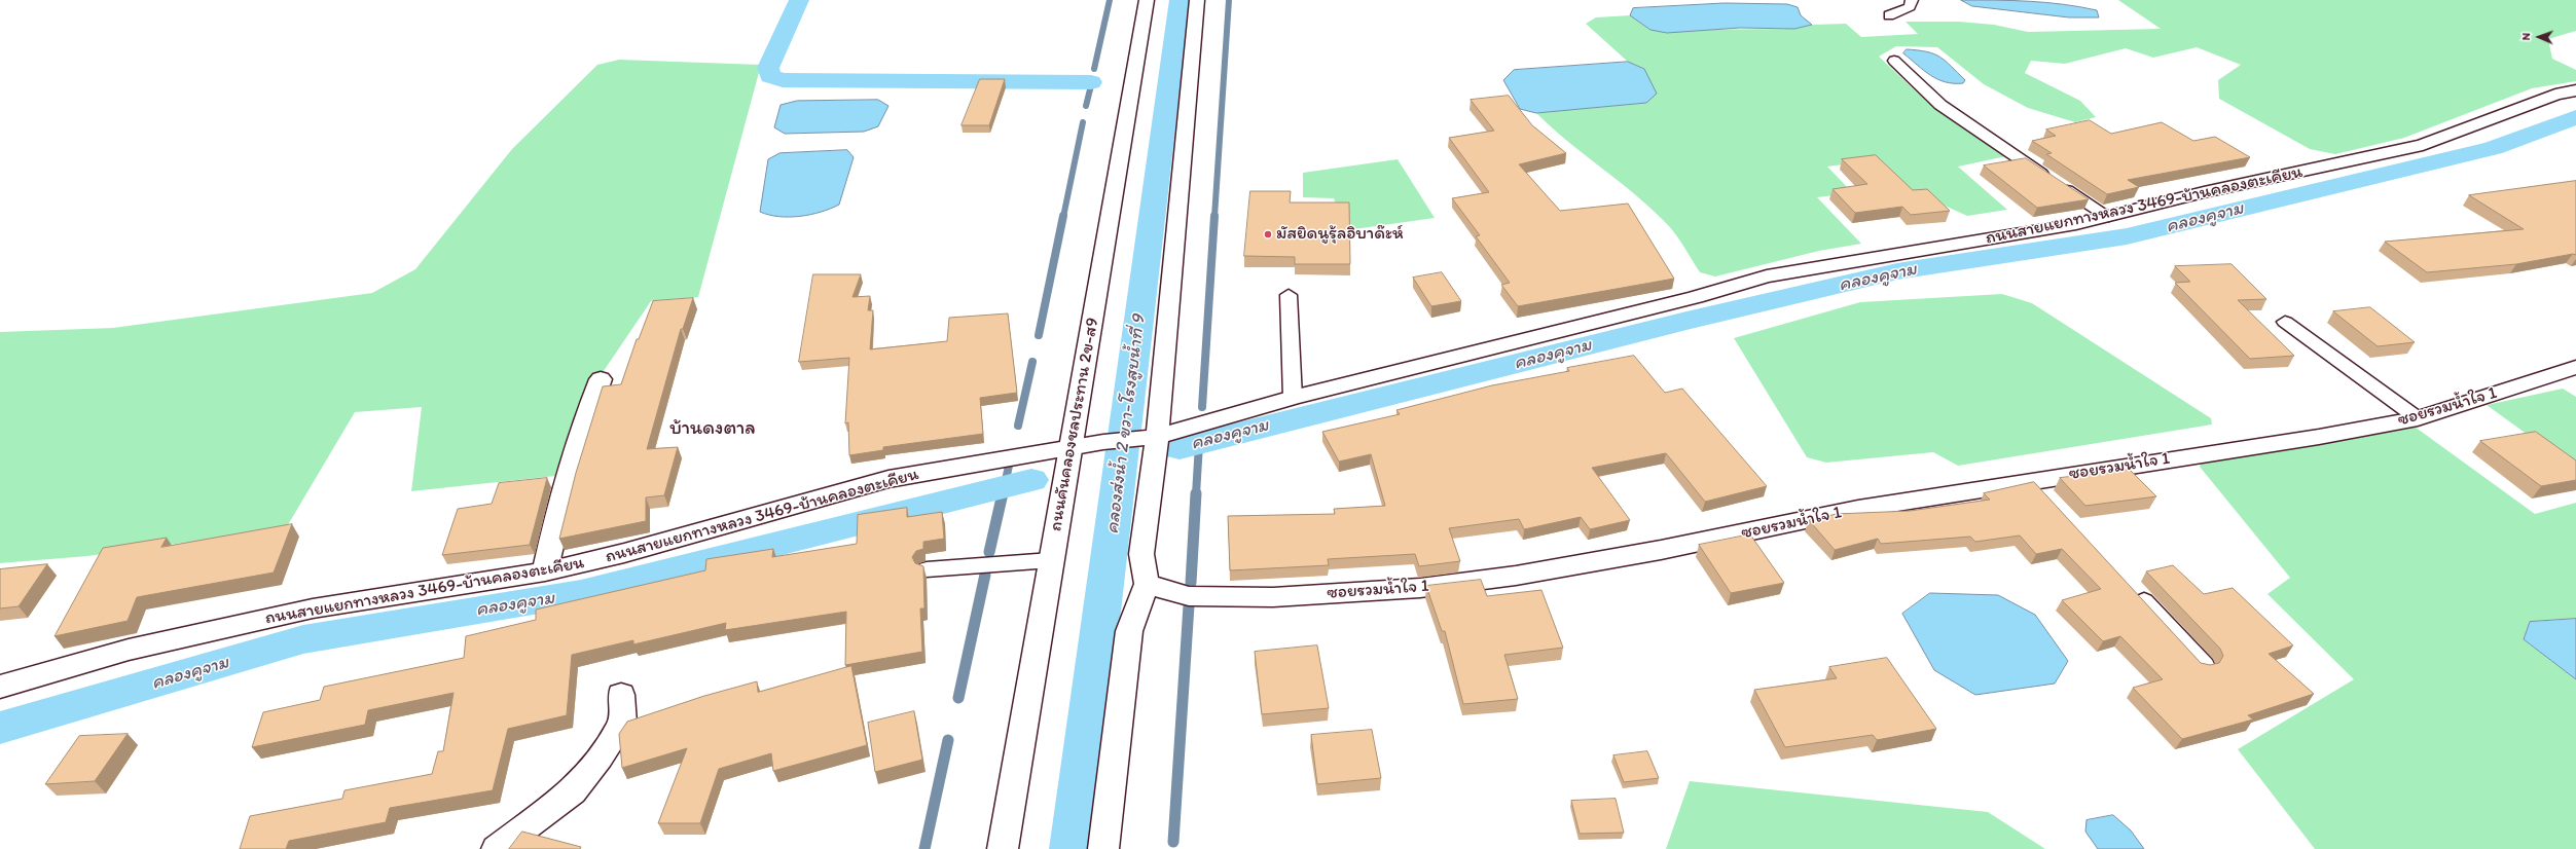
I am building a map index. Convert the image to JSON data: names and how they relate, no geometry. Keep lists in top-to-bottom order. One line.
{"streets":{"street":["ถนนสายแยกทางหลวง 3469-บ้านคลองตะเคียน","ซอยรวมน้ำใจ 1","ถนนคันคลองชลประทาน 2ข-ส9"]},"crossings":[["ถนนสายแยกทางหลวง 3469-บ้านคลองตะเคียน","ถนนคันคลองชลประทาน 2ข-ส9"]],"districts":["บ้านดงตาล"],"water":["คลองคูจาม","คลองส่งน้ำ 2 ขวา-โรงสูบน้ำที่ 9"],"places":["มัสยิดนูรุ้ลอิบาด๊ะห์"],"north":"left"}
